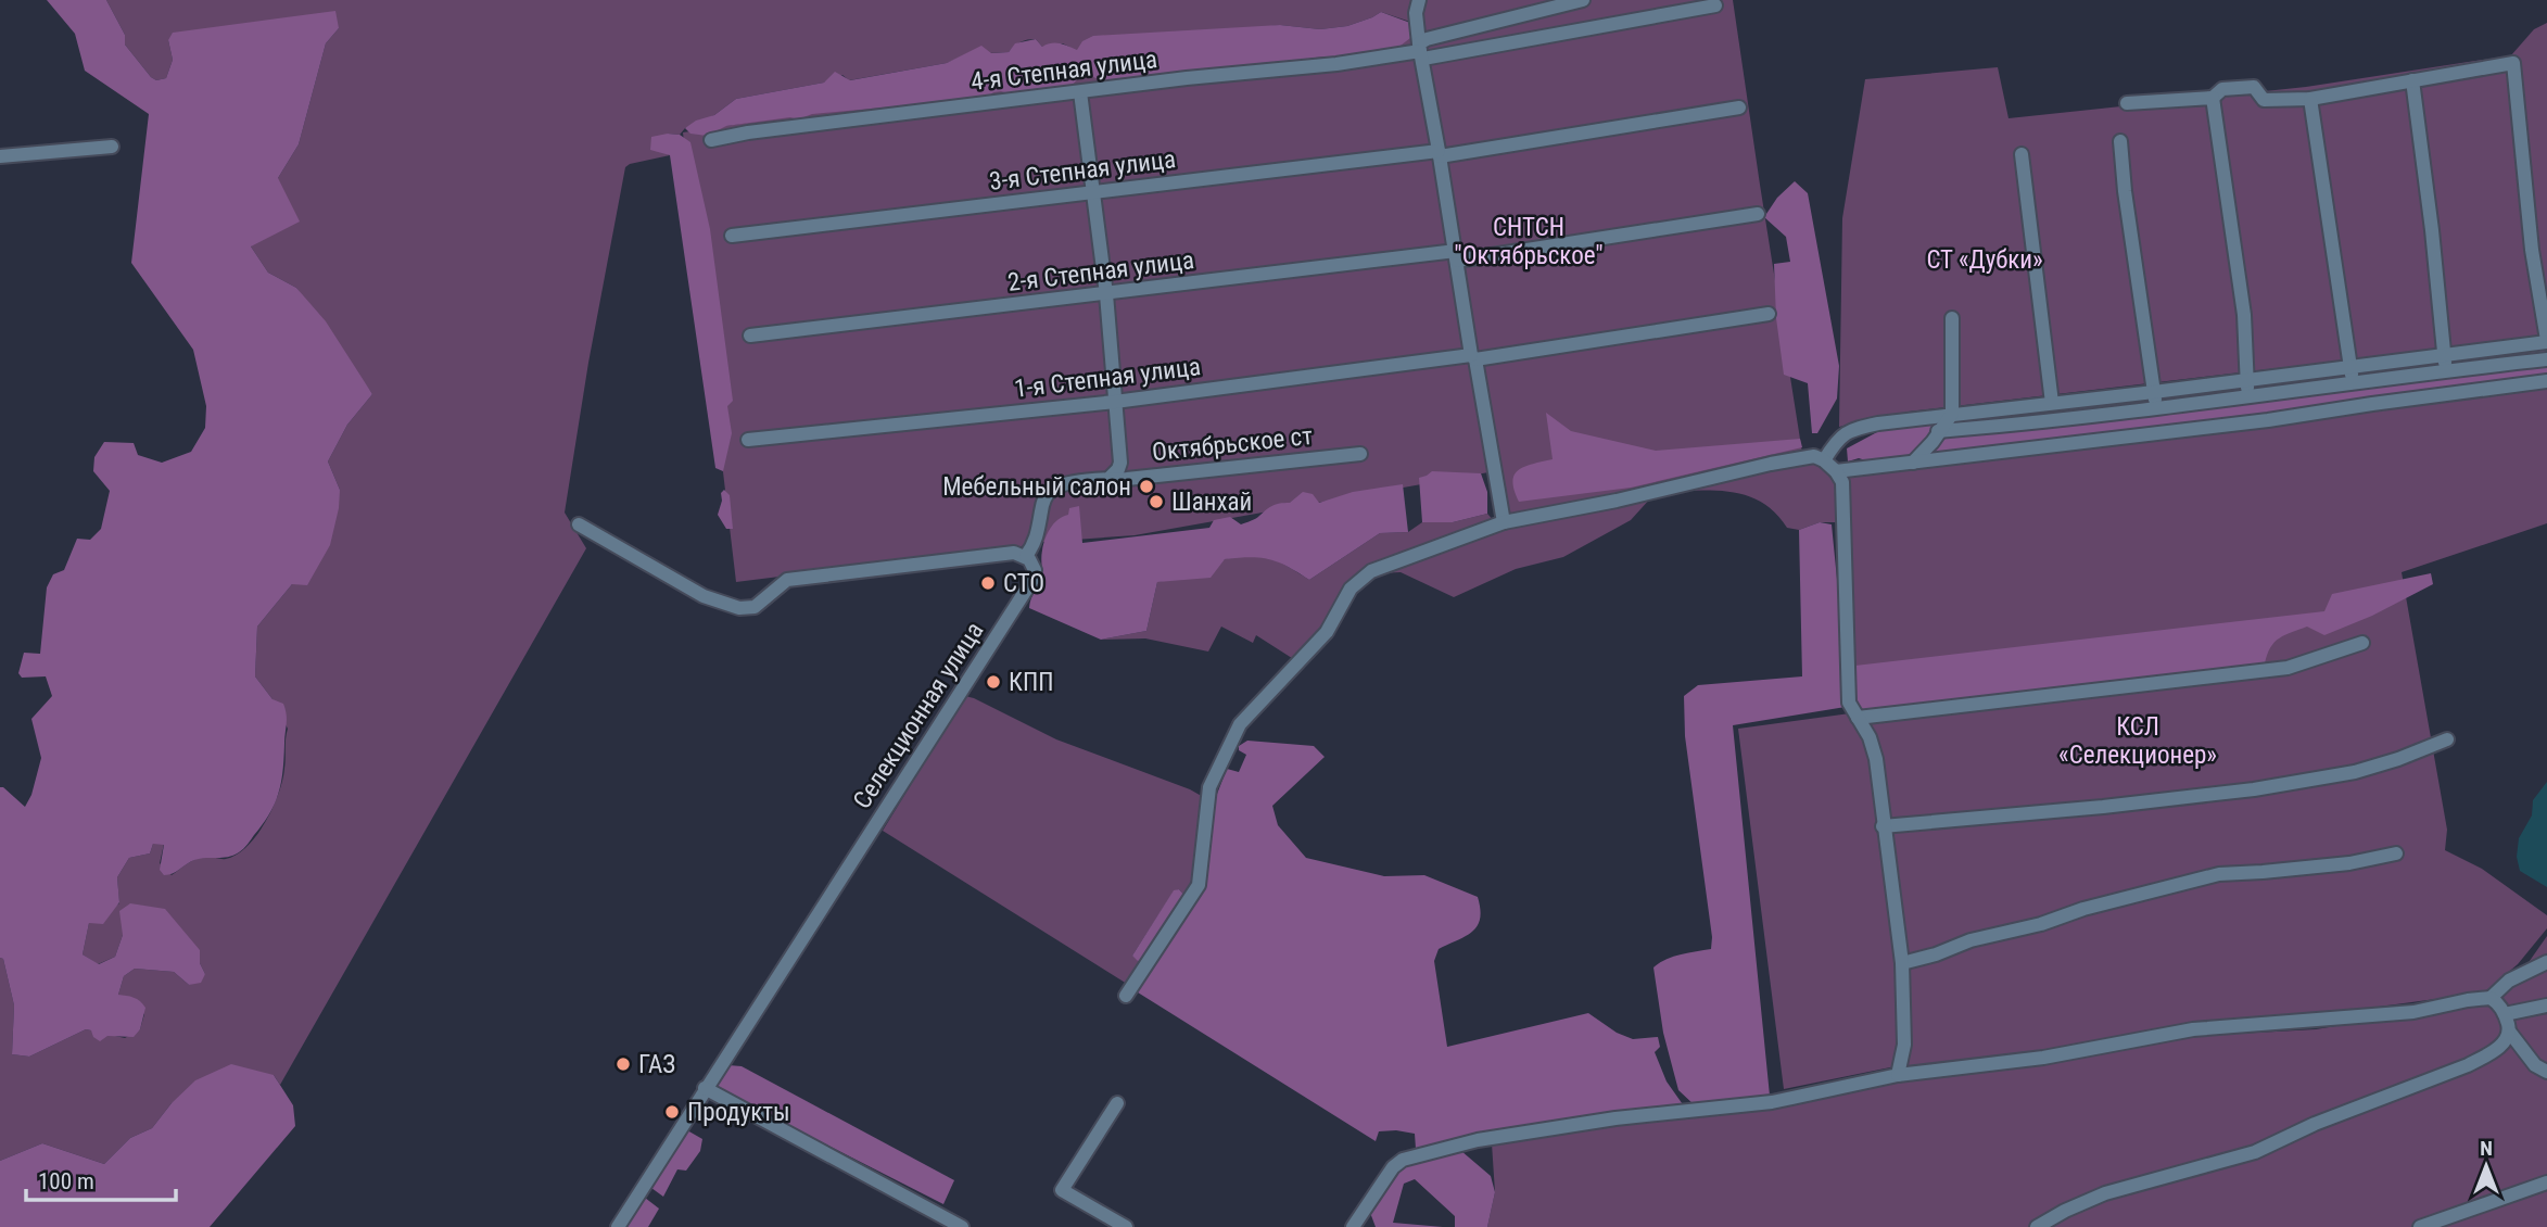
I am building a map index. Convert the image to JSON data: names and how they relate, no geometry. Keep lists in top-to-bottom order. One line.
{"streets":{"street":["4-я Степная улица","3-я Степная улица","2-я Степная улица","1-я Степная улица","Октябрьское ст","Селекционная улица"]},"crossings":[["4-я Степная улица","Октябрьское ст"],["3-я Степная улица","Октябрьское ст"],["2-я Степная улица","Октябрьское ст"],["1-я Степная улица","Октябрьское ст"],["Октябрьское ст","Селекционная улица"]],"parks":["СНТСН \"Октябрьское\"","СТ «Дубки»","КСЛ «Селекционер»"],"places":["Мебельный салон","Шанхай","СТО","КПП","ГАЗ","Продукты"],"scale_bar":"100 m","north":"top"}
